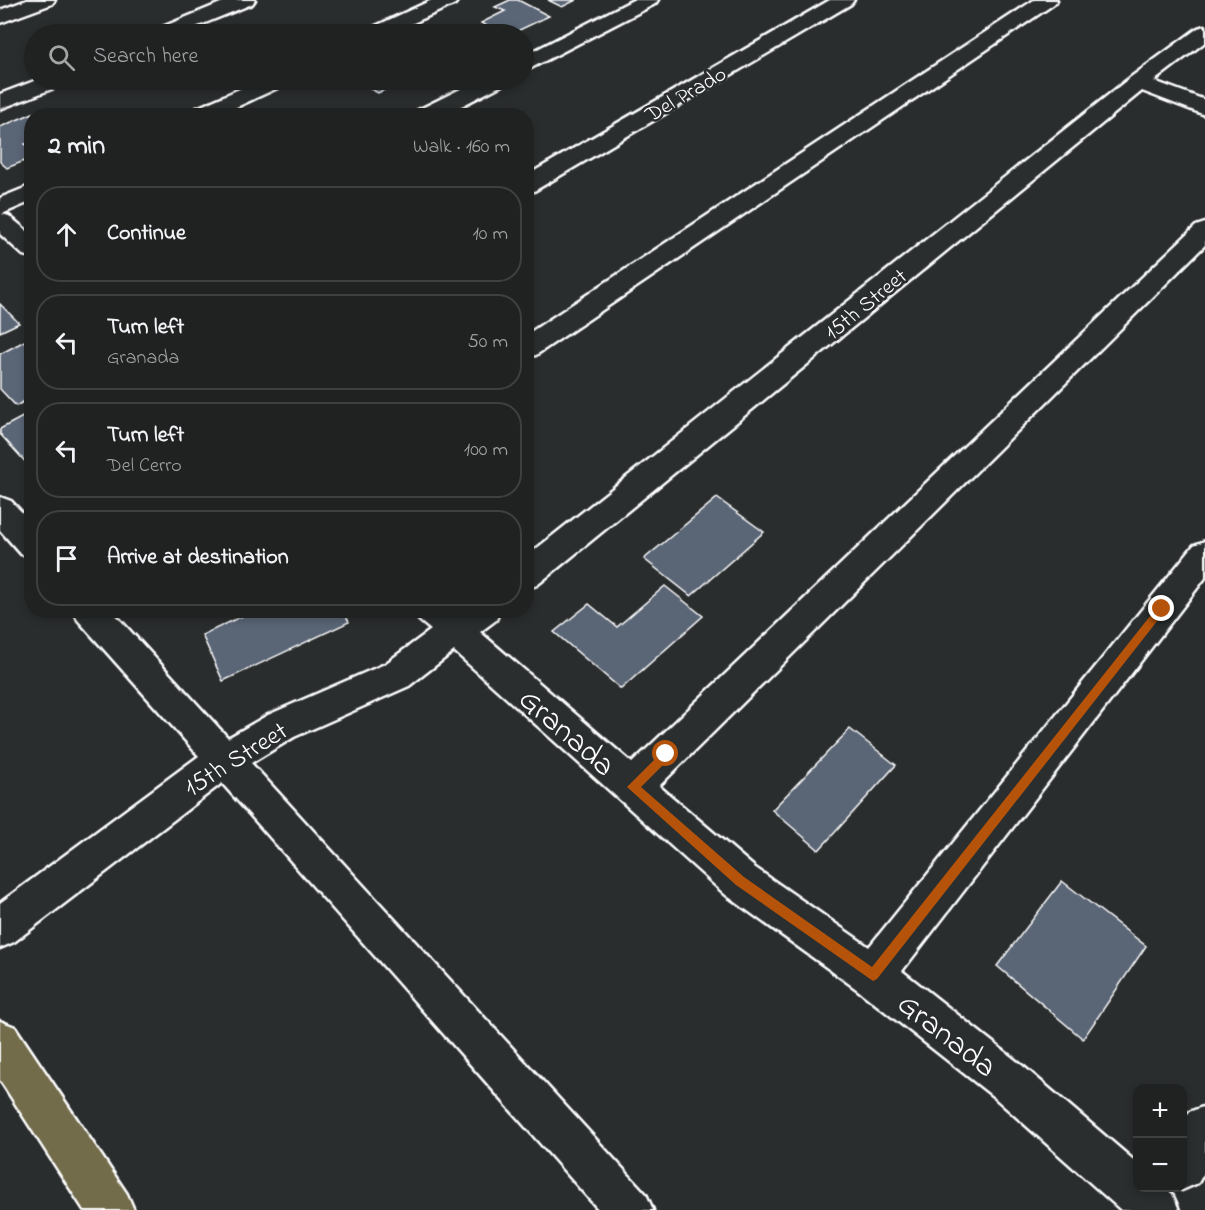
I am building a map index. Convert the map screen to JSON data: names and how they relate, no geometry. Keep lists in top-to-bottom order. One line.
{"streets":{"street":["Del Prado","15th Street","Granada"]},"crossings":[["15th Street","Granada"]],"page":{"search":"Search here","heading":["2 min","Walk · 160 m"],"list":[["Continue","10 m"],["Turn left","Granada","50 m"],["Turn left","Del Cerro","100 m"],"Arrive at destination"],"map_buttons":["+","−"]}}
